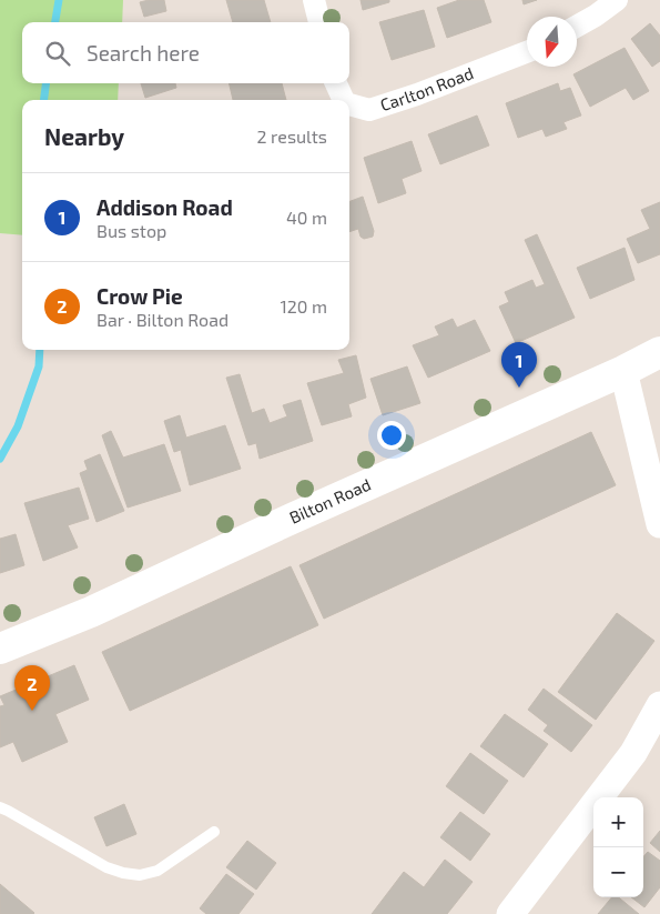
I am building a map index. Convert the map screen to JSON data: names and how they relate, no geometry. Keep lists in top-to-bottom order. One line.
{"streets":{"main road":["Bilton Road"],"street":["Carlton Road"]},"north":"bottom","page":{"search":"Search here","heading":["Nearby","2 results"],"list":[{"mark":"1","name":"Addison Road","note":"Bus stop","value":"40 m"},{"mark":"2","name":"Crow Pie","note":"Bar · Bilton Road","value":"120 m"}],"pins":["1","2"],"map_buttons":["+","−"]}}
